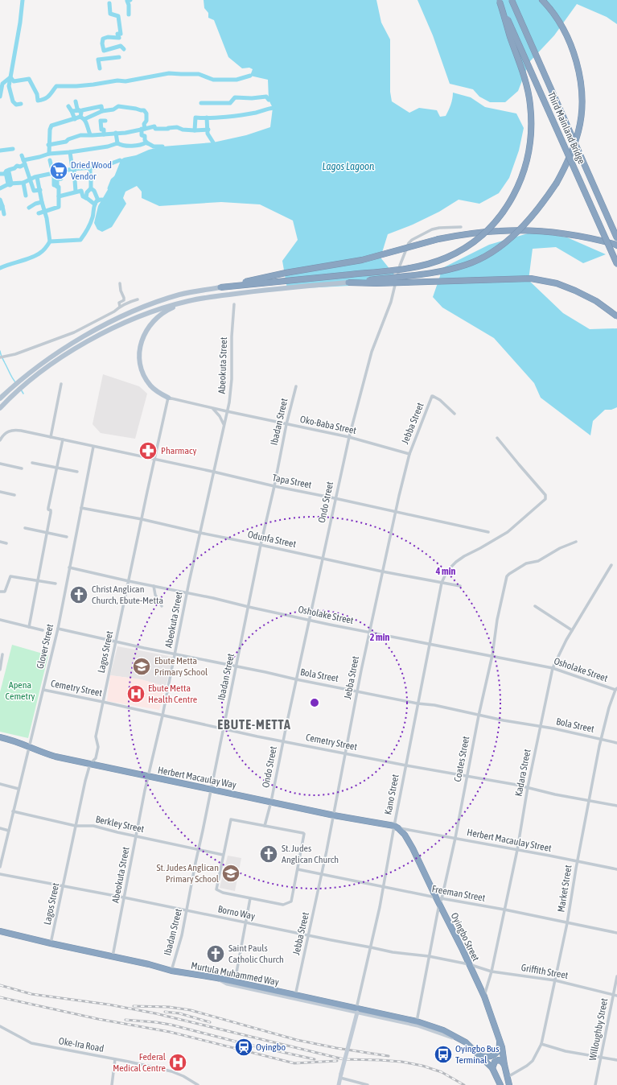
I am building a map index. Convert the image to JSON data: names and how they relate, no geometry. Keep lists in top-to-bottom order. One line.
{"streets":{"highway":["Third Mainland Bridge","Herbert Macaulay Way","Oyingbo Street","Murtula Muhammed Way"],"street":["Abeokuta Street","Ibadan Street","Jebba Street","Oko-Baba Street","Tapa Street","Ondo Street","Odunfa Street","Osholake Street","Glover Street","Lagos Street","Bola Street","Cemetry Street","Coates Street","Kadara Street","Kano Street","Berkley Street","Herbert Macaulay Street","Market Street","Freeman Street","Borno Way","Griffith Street","Willoughby Street","Oke-Ira Road"]},"crossings":[["Abeokuta Street","Oko-Baba Street"],["Abeokuta Street","Tapa Street"],["Abeokuta Street","Odunfa Street"],["Abeokuta Street","Osholake Street"],["Abeokuta Street","Bola Street"],["Abeokuta Street","Cemetry Street"],["Abeokuta Street","Herbert Macaulay Way"],["Abeokuta Street","Berkley Street"],["Abeokuta Street","Borno Way"],["Abeokuta Street","Murtula Muhammed Way"],["Ibadan Street","Oko-Baba Street"],["Ibadan Street","Tapa Street"],["Ibadan Street","Odunfa Street"],["Ibadan Street","Osholake Street"],["Ibadan Street","Bola Street"],["Ibadan Street","Cemetry Street"],["Ibadan Street","Herbert Macaulay Way"],["Ibadan Street","Berkley Street"],["Ibadan Street","Borno Way"],["Ibadan Street","Murtula Muhammed Way"],["Jebba Street","Oko-Baba Street"],["Jebba Street","Tapa Street"],["Jebba Street","Odunfa Street"],["Jebba Street","Osholake Street"],["Jebba Street","Bola Street"],["Jebba Street","Cemetry Street"],["Jebba Street","Herbert Macaulay Way"],["Jebba Street","Freeman Street"],["Jebba Street","Borno Way"],["Jebba Street","Murtula Muhammed Way"],["Oko-Baba Street","Ondo Street"],["Oko-Baba Street","Lagos Street"],["Tapa Street","Ondo Street"],["Tapa Street","Glover Street"],["Tapa Street","Lagos Street"],["Ondo Street","Odunfa Street"],["Ondo Street","Osholake Street"],["Ondo Street","Bola Street"],["Ondo Street","Cemetry Street"],["Ondo Street","Herbert Macaulay Way"],["Odunfa Street","Glover Street"],["Odunfa Street","Lagos Street"],["Odunfa Street","Kano Street"],["Osholake Street","Glover Street"],["Osholake Street","Lagos Street"],["Osholake Street","Coates Street"],["Osholake Street","Kadara Street"],["Osholake Street","Kano Street"],["Osholake Street","Market Street"],["Glover Street","Bola Street"],["Glover Street","Cemetry Street"],["Glover Street","Herbert Macaulay Way"],["Glover Street","Berkley Street"],["Lagos Street","Bola Street"],["Lagos Street","Cemetry Street"],["Lagos Street","Herbert Macaulay Way"],["Lagos Street","Berkley Street"],["Lagos Street","Borno Way"],["Lagos Street","Murtula Muhammed Way"],["Bola Street","Coates Street"],["Bola Street","Kadara Street"],["Bola Street","Kano Street"],["Bola Street","Market Street"],["Cemetry Street","Coates Street"],["Cemetry Street","Kadara Street"],["Cemetry Street","Kano Street"],["Cemetry Street","Market Street"],["Coates Street","Herbert Macaulay Street"],["Coates Street","Freeman Street"],["Coates Street","Borno Way"],["Coates Street","Oyingbo Street"],["Coates Street","Murtula Muhammed Way"],["Kadara Street","Herbert Macaulay Street"],["Kadara Street","Freeman Street"],["Kadara Street","Oyingbo Street"],["Kadara Street","Griffith Street"],["Herbert Macaulay Way","Kano Street"],["Herbert Macaulay Way","Herbert Macaulay Street"],["Herbert Macaulay Way","Oyingbo Street"],["Kano Street","Herbert Macaulay Street"],["Kano Street","Freeman Street"],["Kano Street","Borno Way"],["Kano Street","Oyingbo Street"],["Kano Street","Murtula Muhammed Way"],["Herbert Macaulay Street","Market Street"],["Herbert Macaulay Street","Oyingbo Street"],["Market Street","Freeman Street"],["Market Street","Oyingbo Street"],["Market Street","Griffith Street"],["Freeman Street","Oyingbo Street"],["Borno Way","Oyingbo Street"],["Borno Way","Griffith Street"],["Oyingbo Street","Griffith Street"],["Griffith Street","Willoughby Street"]],"districts":["EBUTE-METTA"],"water":["Lagos Lagoon"],"parks":["Apena Cemetry"],"places":{"supermarket":["Dried Wood Vendor"],"pharmacy":["Pharmacy"],"church":["Christ Anglican Church, Ebute-Metta","St. Judes Anglican Church","Saint Pauls Catholic Church"],"school or university":["Ebute Metta Primary School","St. Judes Anglican Primary School"],"hospital":["Ebute Metta Health Centre","Federal Medical Centre"],"station":["Oyingbo"],"bus stop":["Oyingbo Bus Terminal"]},"rings":["4 min","2 min"]}
